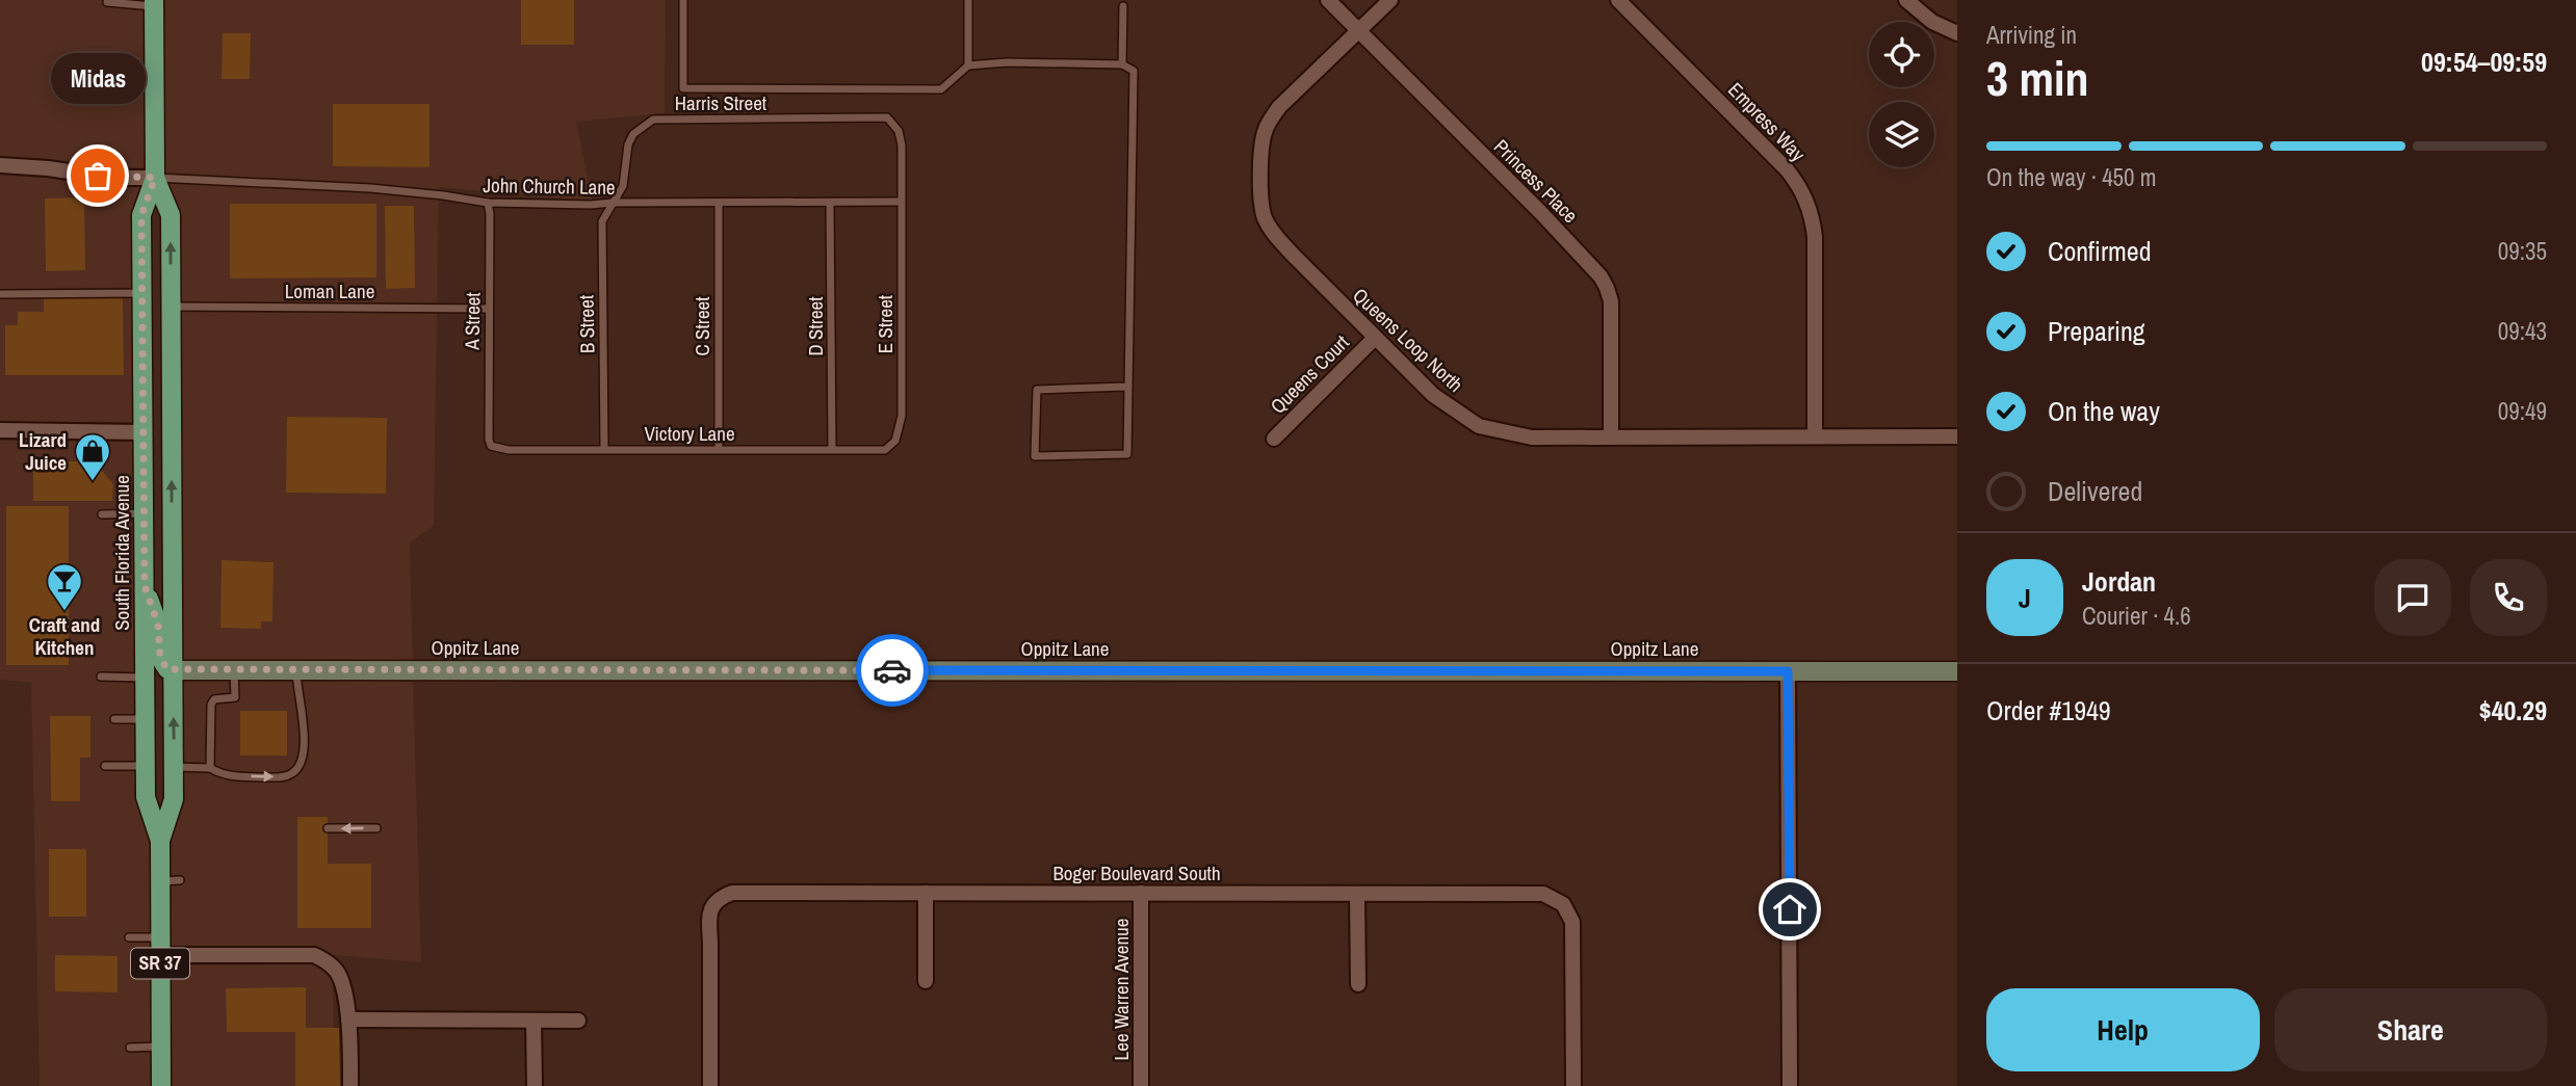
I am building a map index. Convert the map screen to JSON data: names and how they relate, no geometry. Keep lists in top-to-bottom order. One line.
{"streets":{"main road":["South Florida Avenue","SR 37"],"street":["Empress Way","Princess Place","Queens Loop North","Queens Court","Oppitz Lane","Boger Boulevard South","Lee Warren Avenue"],"lane":["Harris Street","John Church Lane","Loman Lane","A Street","B Street","E Street","C Street","D Street","Victory Lane"]},"crossings":[["Harris Street","John Church Lane"],["Harris Street","B Street"],["Harris Street","E Street"],["Empress Way","Queens Loop North"],["Princess Place","Queens Loop North"],["John Church Lane","A Street"],["John Church Lane","B Street"],["John Church Lane","E Street"],["John Church Lane","C Street"],["John Church Lane","D Street"],["John Church Lane","South Florida Avenue"],["Loman Lane","A Street"],["Loman Lane","South Florida Avenue"],["A Street","Victory Lane"],["B Street","Victory Lane"],["E Street","Victory Lane"],["C Street","Victory Lane"],["D Street","Victory Lane"],["Queens Loop North","Queens Court"],["South Florida Avenue","Oppitz Lane"],["Boger Boulevard South","Lee Warren Avenue"]],"places":{"other":["Midas"],"shop":["Lizard Juice"],"bar":["Craft and Kitchen"]},"page":{"heading":["3 min","Arriving in","09:54–09:59"],"panel":["Jordan","Courier · 4.6","Order #1949","$40.29"],"bubble":"Midas","bar":"On the way · 450 m","list":[["Confirmed","09:35"],["Preparing","09:43"],["On the way","09:49"],"Delivered"],"round":"J","buttons":["Help","Share"]}}
